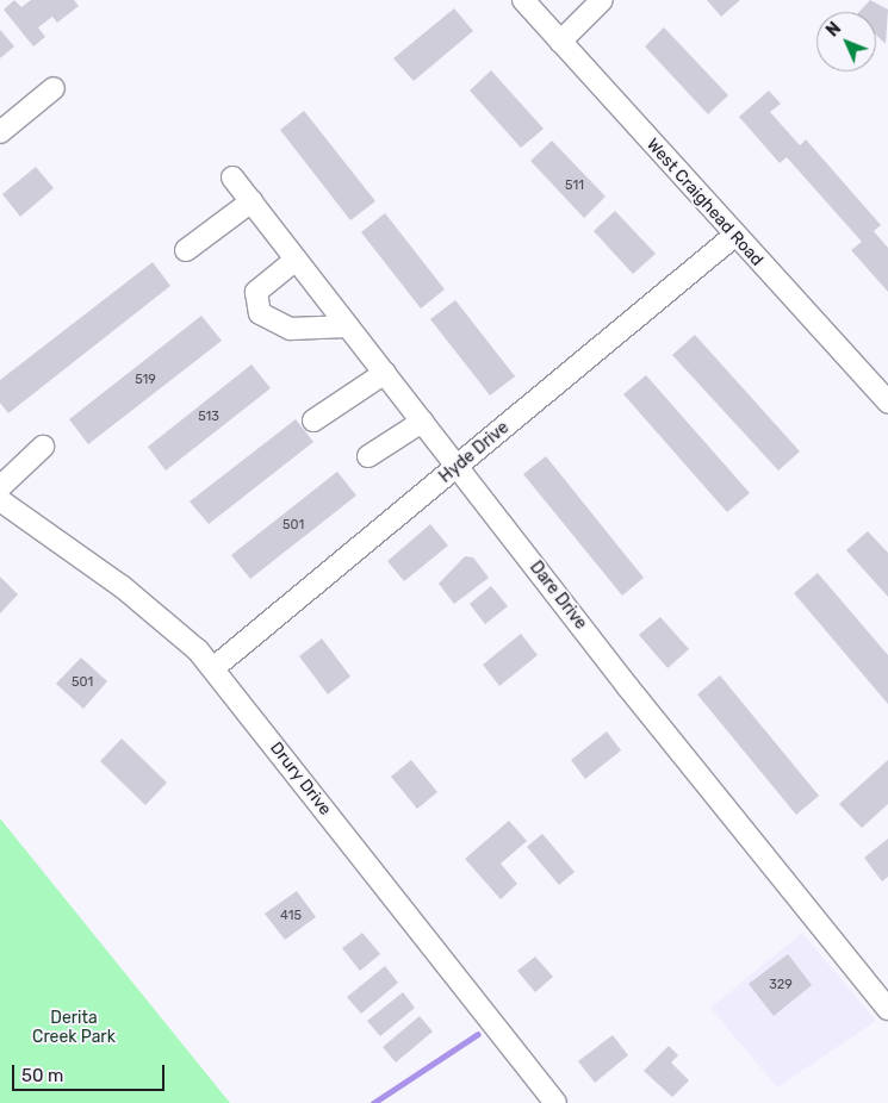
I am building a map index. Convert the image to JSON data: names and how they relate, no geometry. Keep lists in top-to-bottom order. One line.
{"streets":{"street":["West Craighead Road","Hyde Drive","Dare Drive","Drury Drive"]},"crossings":[["West Craighead Road","Hyde Drive"],["Hyde Drive","Dare Drive"],["Hyde Drive","Drury Drive"]],"parks":["Derita Creek Park"],"house_numbers":["511","519","513","501","501","415","329"],"scale_bar":"50 m","north":"top left"}
